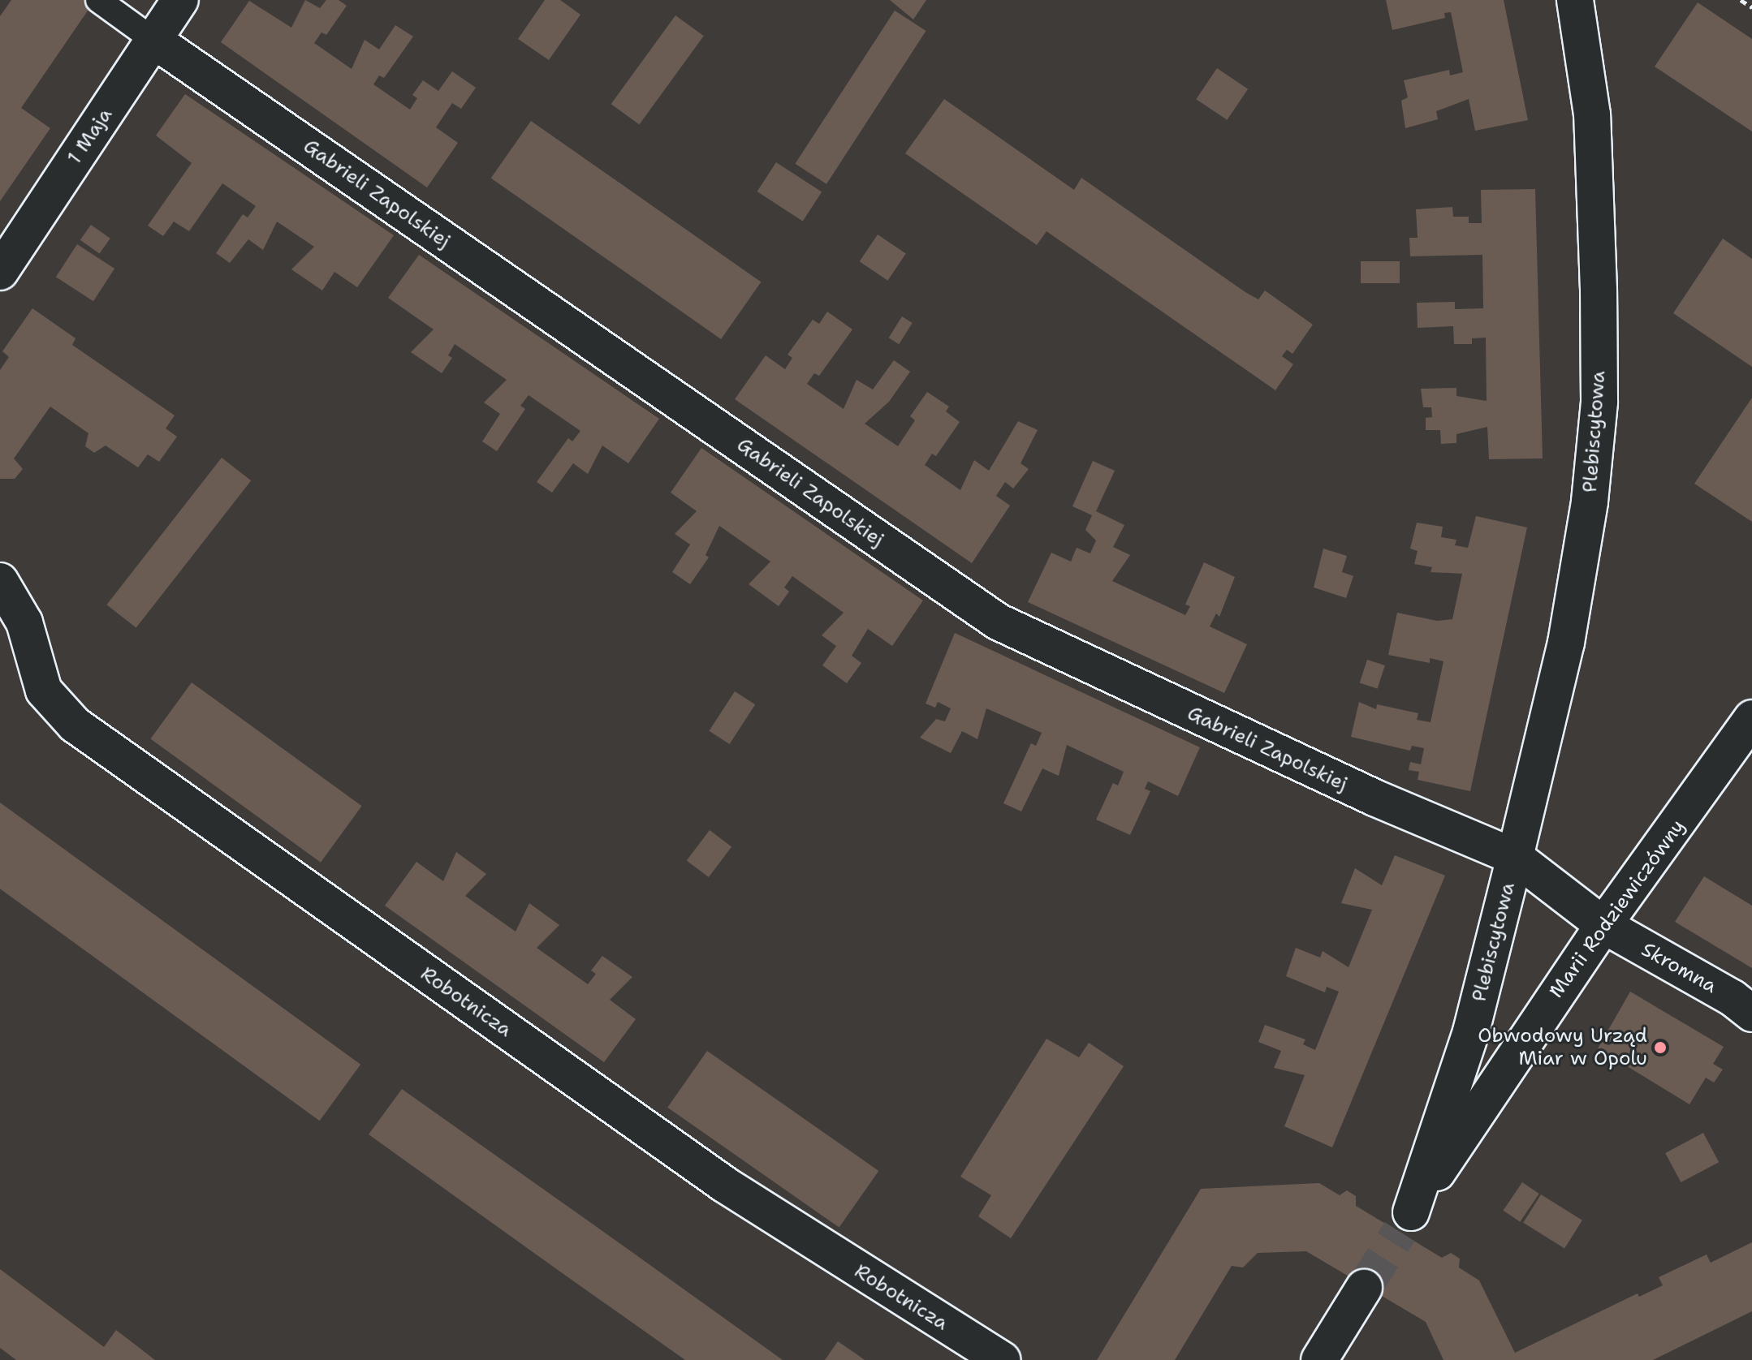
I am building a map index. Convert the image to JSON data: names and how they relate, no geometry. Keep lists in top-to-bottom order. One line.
{"streets":{"street":["1 Maja","Gabrieli Zapolskiej","Plebiscytowa","Marii Rodziewiczówny","Skromna","Robotnicza"]},"crossings":[["1 Maja","Gabrieli Zapolskiej"],["Gabrieli Zapolskiej","Plebiscytowa"],["Plebiscytowa","Marii Rodziewiczówny"],["Plebiscytowa","Skromna"],["Marii Rodziewiczówny","Skromna"]],"places":["Obwodowy Urząd Miar w Opolu"]}
